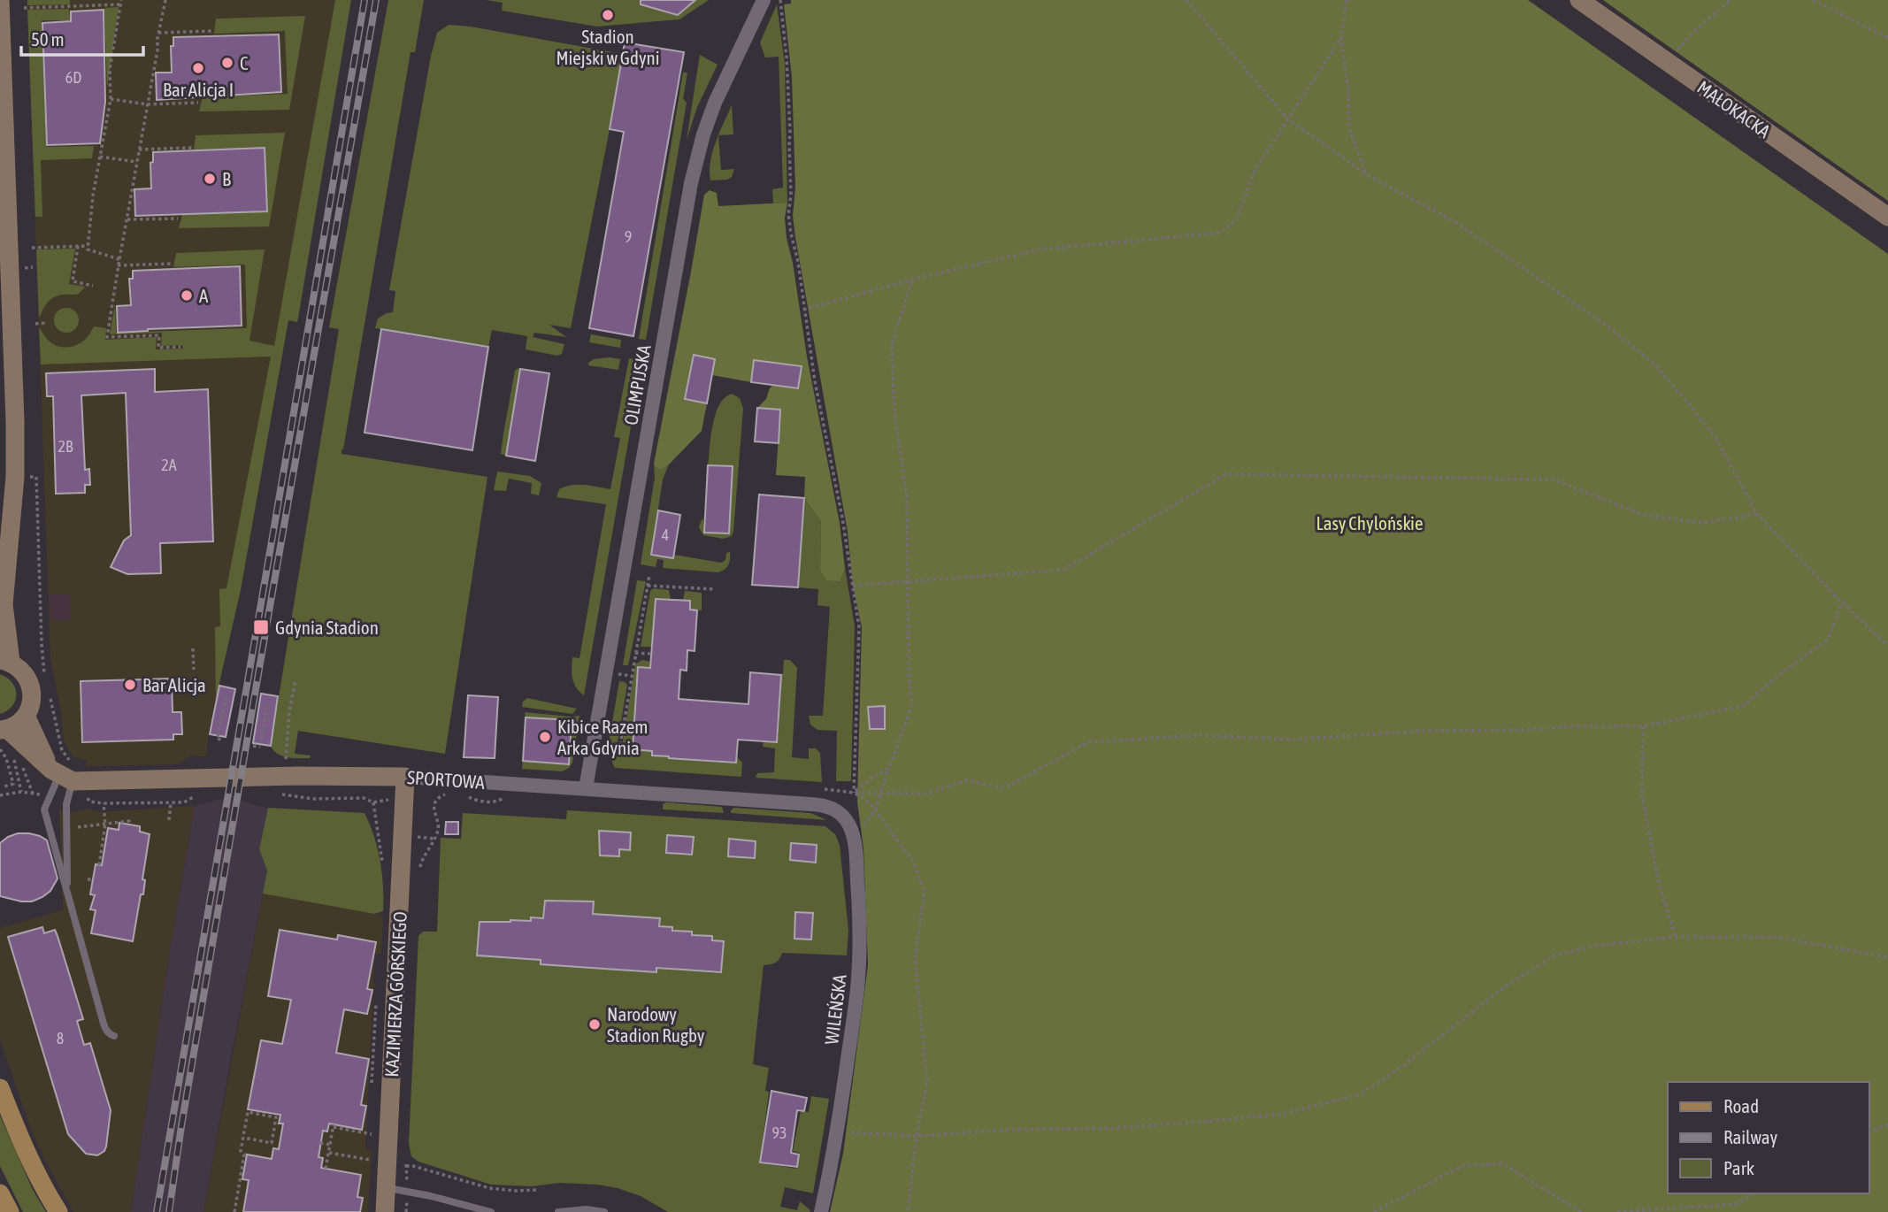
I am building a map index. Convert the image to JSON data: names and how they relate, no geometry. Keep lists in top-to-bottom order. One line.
{"streets":{"street":["MAŁOKACKA","OLIMPIJSKA","SPORTOWA","KAZIMIERZA GÓRSKIEGO","WILEŃSKA"]},"crossings":[["OLIMPIJSKA","SPORTOWA"],["SPORTOWA","KAZIMIERZA GÓRSKIEGO"],["SPORTOWA","WILEŃSKA"]],"parks":["Lasy Chylońskie"],"places":{"other":["Stadion Miejski w Gdyni","C","Bar Alicja I","B","A","Bar Alicja","Kibice Razem Arka Gdynia","Narodowy Stadion Rugby"],"transit":["Gdynia Stadion"]},"house_numbers":["6D","9","2B","2A","4","8","93"],"legend":["Road","Railway","Park"],"scale_bar":"50 m"}
